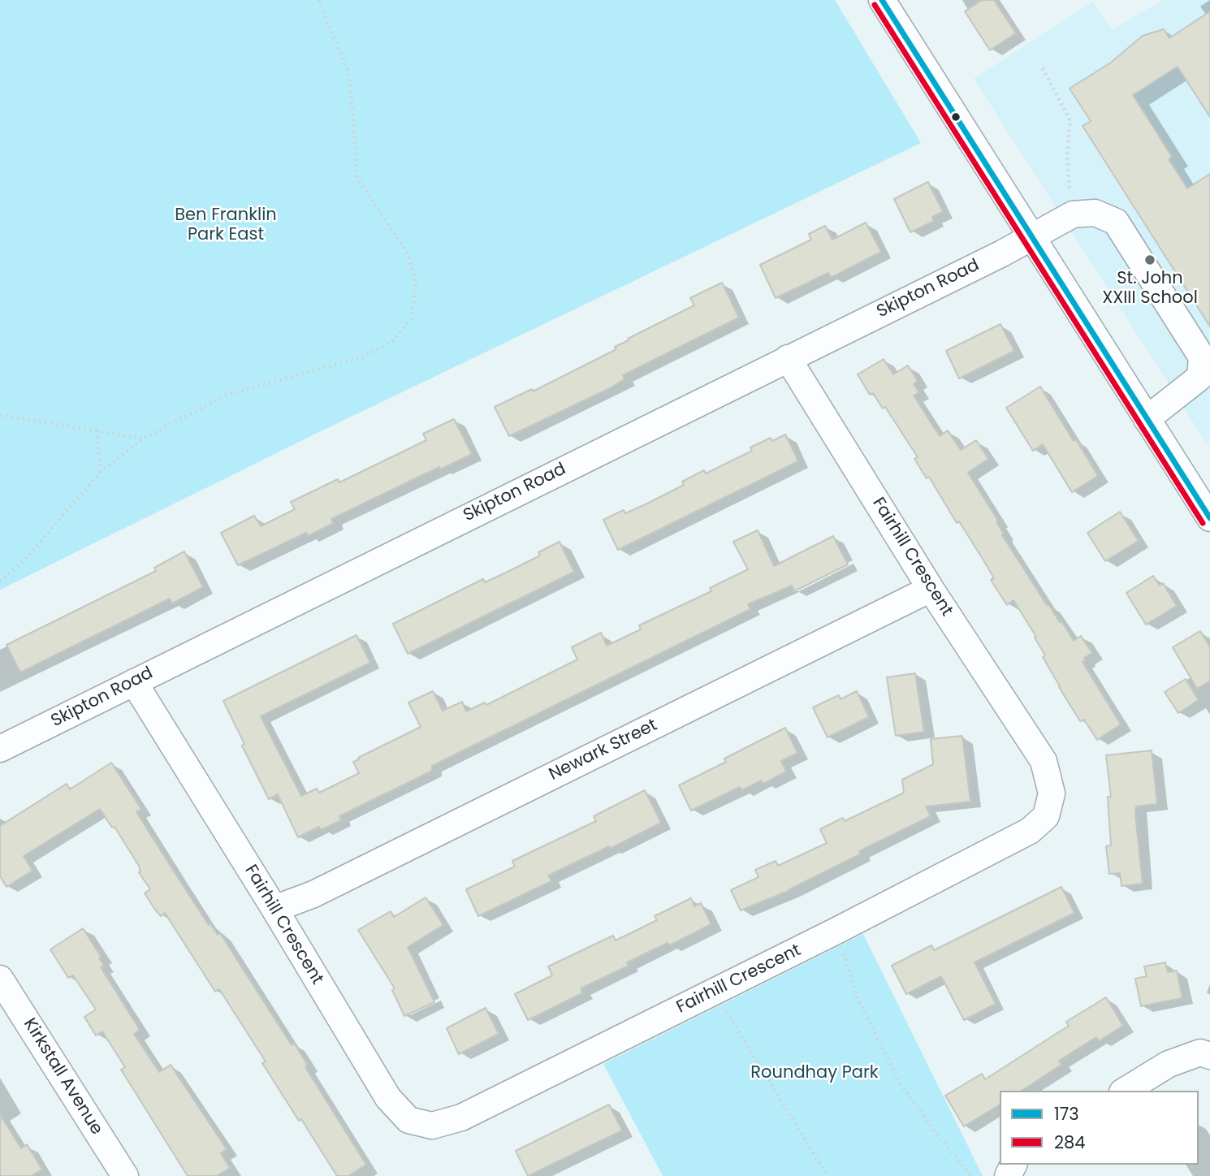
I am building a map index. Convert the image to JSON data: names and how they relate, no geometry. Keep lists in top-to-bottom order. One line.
{"streets":{"street":["Skipton Road","Fairhill Crescent","Newark Street","Kirkstall Avenue"]},"crossings":[["Skipton Road","Fairhill Crescent"],["Fairhill Crescent","Newark Street"]],"parks":["Ben Franklin Park East","Roundhay Park"],"places":["St. John XXIII School"],"lines":["transit line 173","transit line 284"],"legend":["173","284"]}
